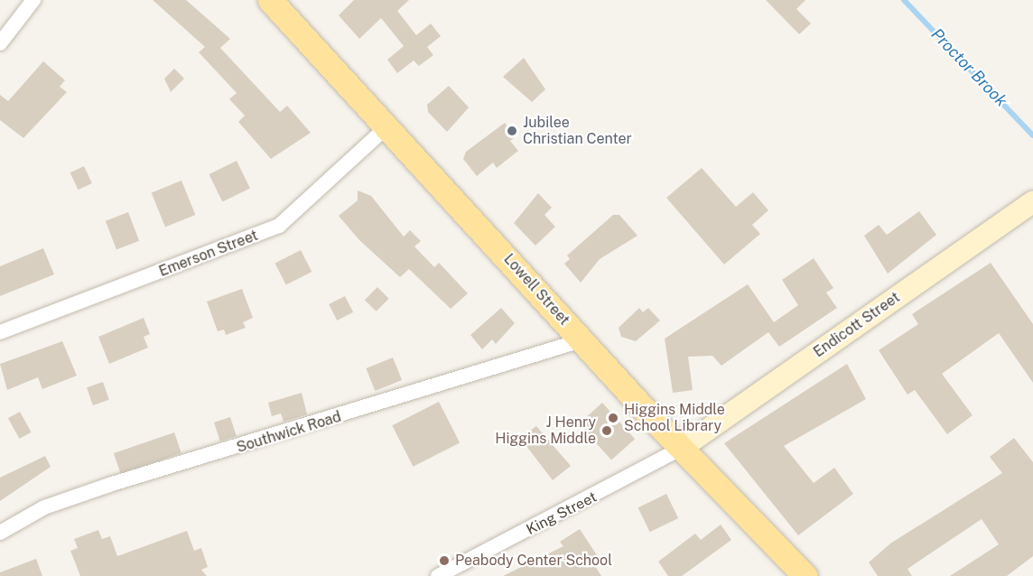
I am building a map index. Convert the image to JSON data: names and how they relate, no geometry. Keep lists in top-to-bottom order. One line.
{"streets":{"main road":["Lowell Street"],"street":["Emerson Street","Endicott Street","Southwick Road","King Street"]},"crossings":[["Emerson Street","Lowell Street"],["Lowell Street","Endicott Street"],["Lowell Street","Southwick Road"],["Lowell Street","King Street"],["Endicott Street","King Street"]],"water":["Proctor Brook"],"places":["Jubilee Christian Center","Higgins Middle School Library","J Henry Higgins Middle","Peabody Center School"]}
